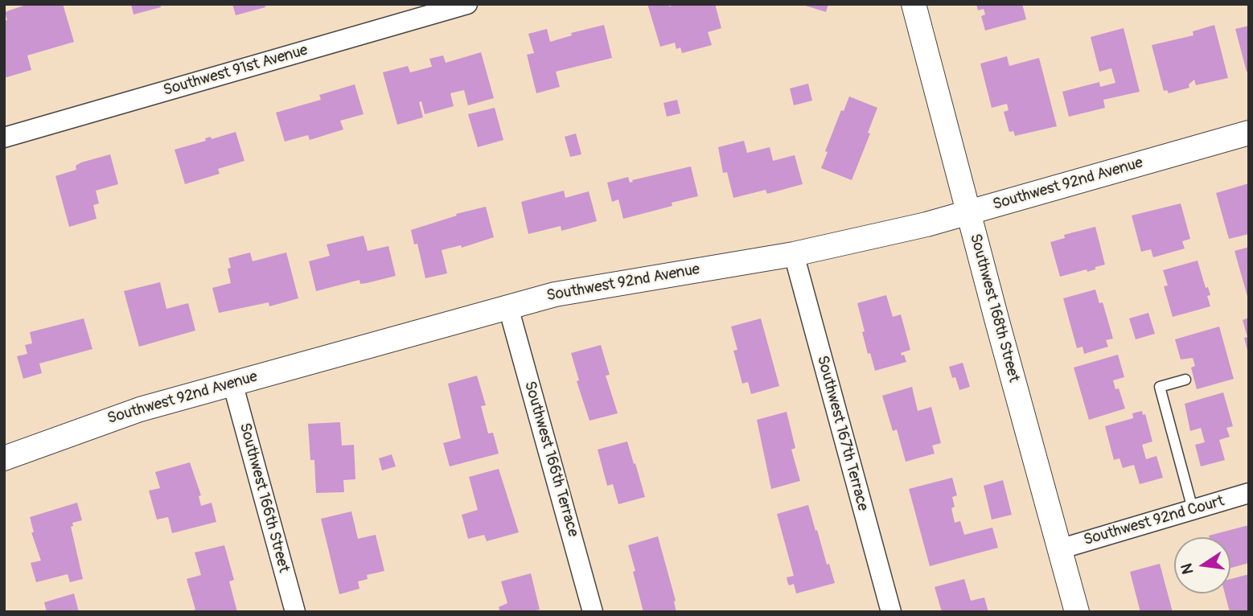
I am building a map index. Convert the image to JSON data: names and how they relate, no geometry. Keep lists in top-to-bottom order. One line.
{"streets":{"street":["Southwest 91st Avenue","Southwest 92nd Avenue","Southwest 168th Street","Southwest 167th Terrace","Southwest 166th Terrace","Southwest 166th Street","Southwest 92nd Court"]},"crossings":[["Southwest 92nd Avenue","Southwest 168th Street"],["Southwest 92nd Avenue","Southwest 167th Terrace"],["Southwest 92nd Avenue","Southwest 166th Terrace"],["Southwest 92nd Avenue","Southwest 166th Street"],["Southwest 168th Street","Southwest 92nd Court"]],"north":"left"}
